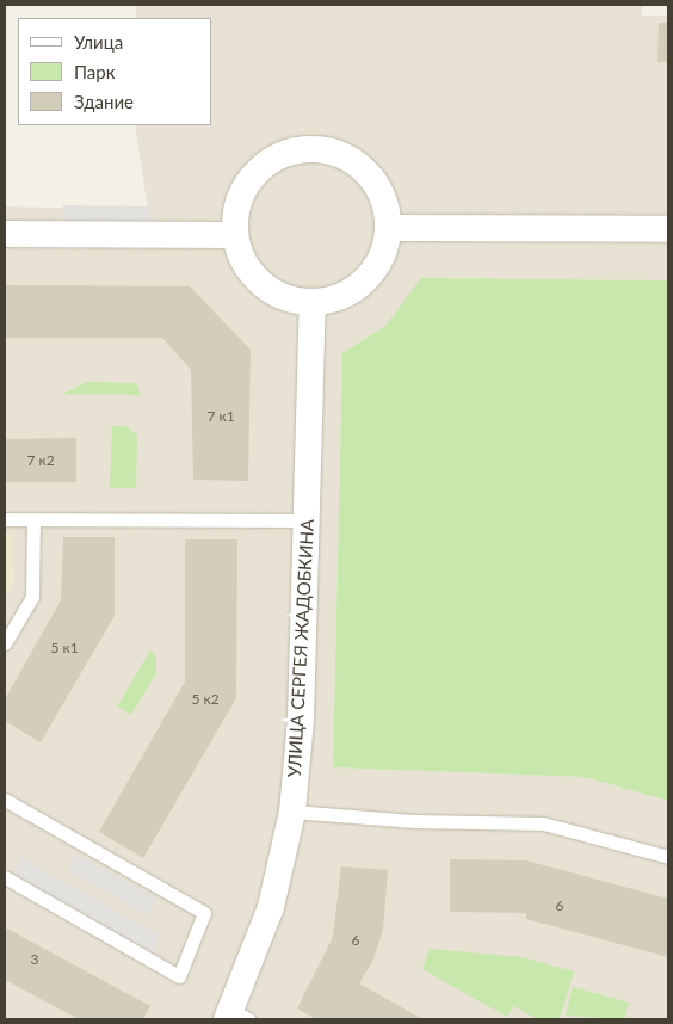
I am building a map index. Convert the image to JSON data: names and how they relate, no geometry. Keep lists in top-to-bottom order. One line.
{"streets":{"street":["УЛИЦА СЕРГЕЯ ЖАДОБКИНА"]},"house_numbers":["7 к1","7 к2","5 к1","5 к2","6","6","3"],"legend":["Улица","Парк","Здание"]}
